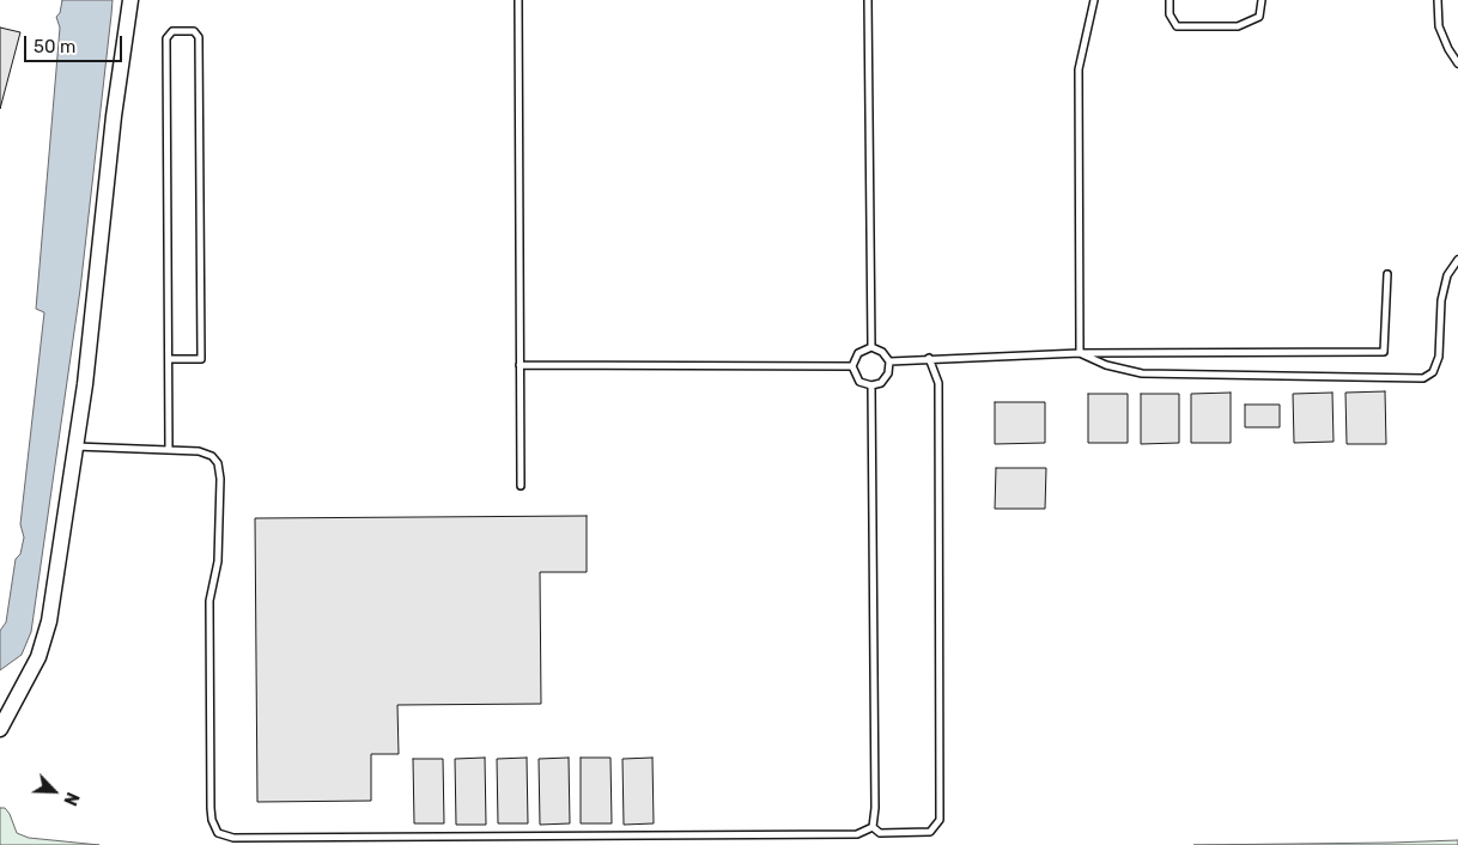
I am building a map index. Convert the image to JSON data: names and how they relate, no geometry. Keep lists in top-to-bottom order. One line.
{"scale_bar":"50 m","north":"bottom right"}
